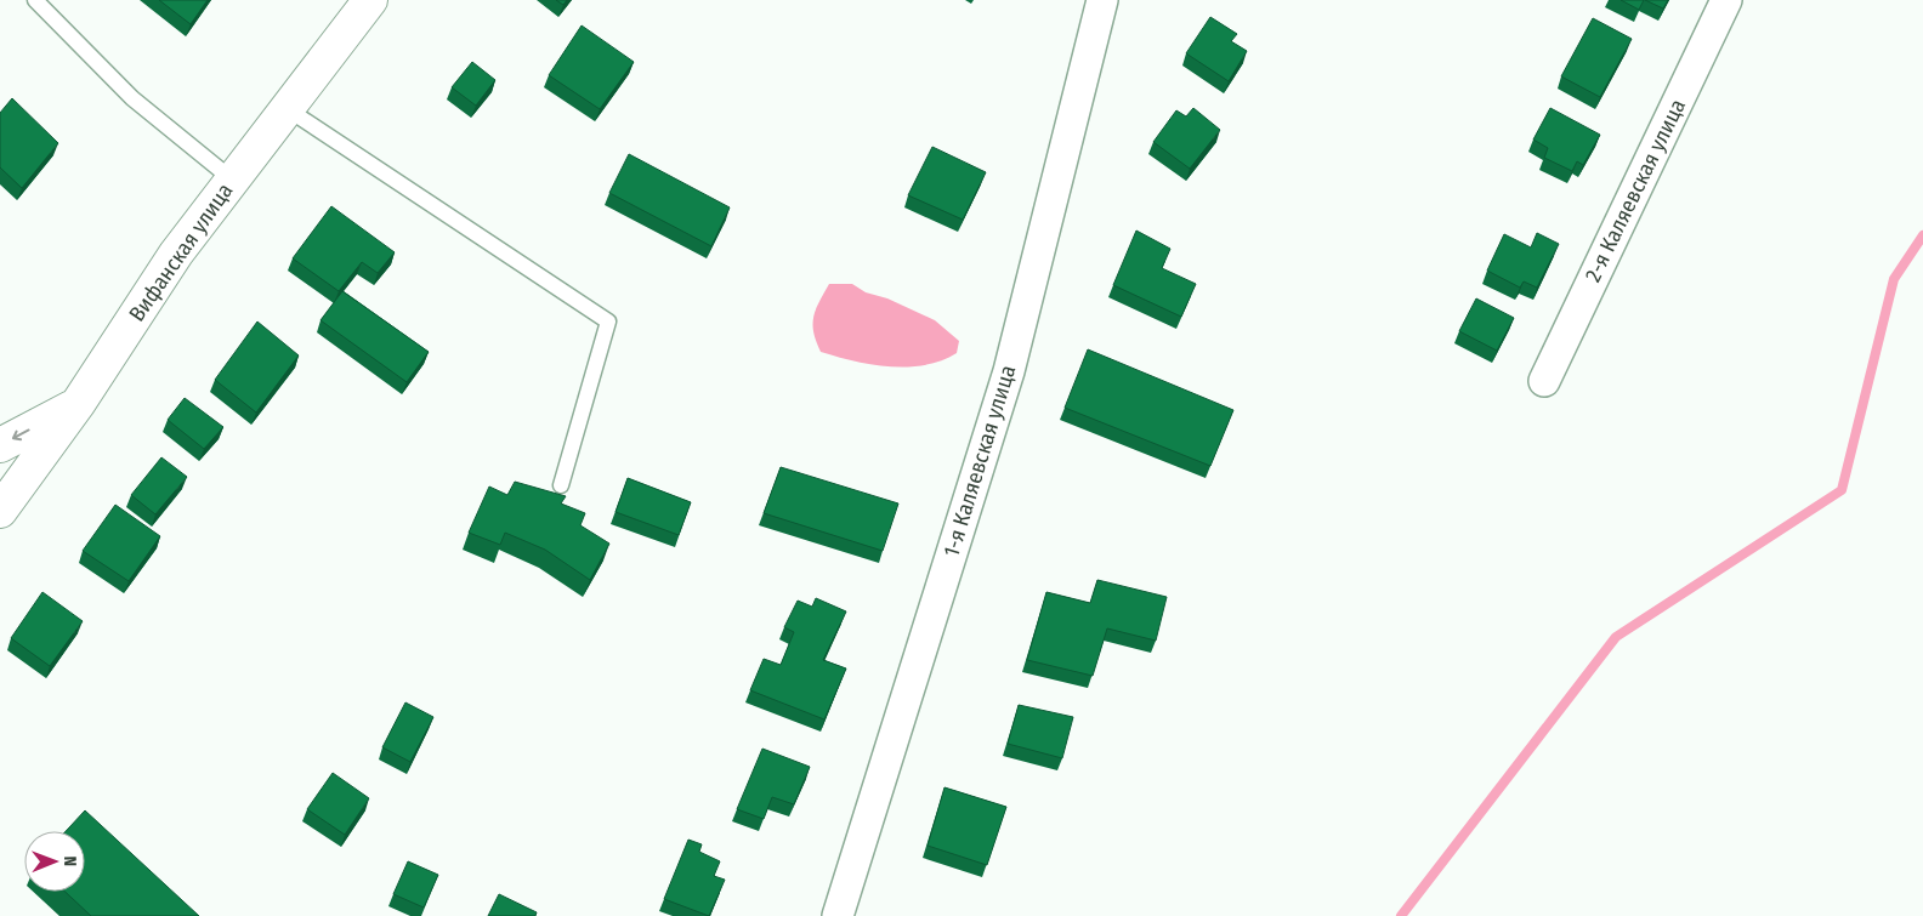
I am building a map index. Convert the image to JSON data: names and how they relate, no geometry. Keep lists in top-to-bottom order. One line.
{"streets":{"main road":["Вифанская улица"],"street":["2-я Каляевская улица","1-я Каляевская улица"]},"north":"right"}
